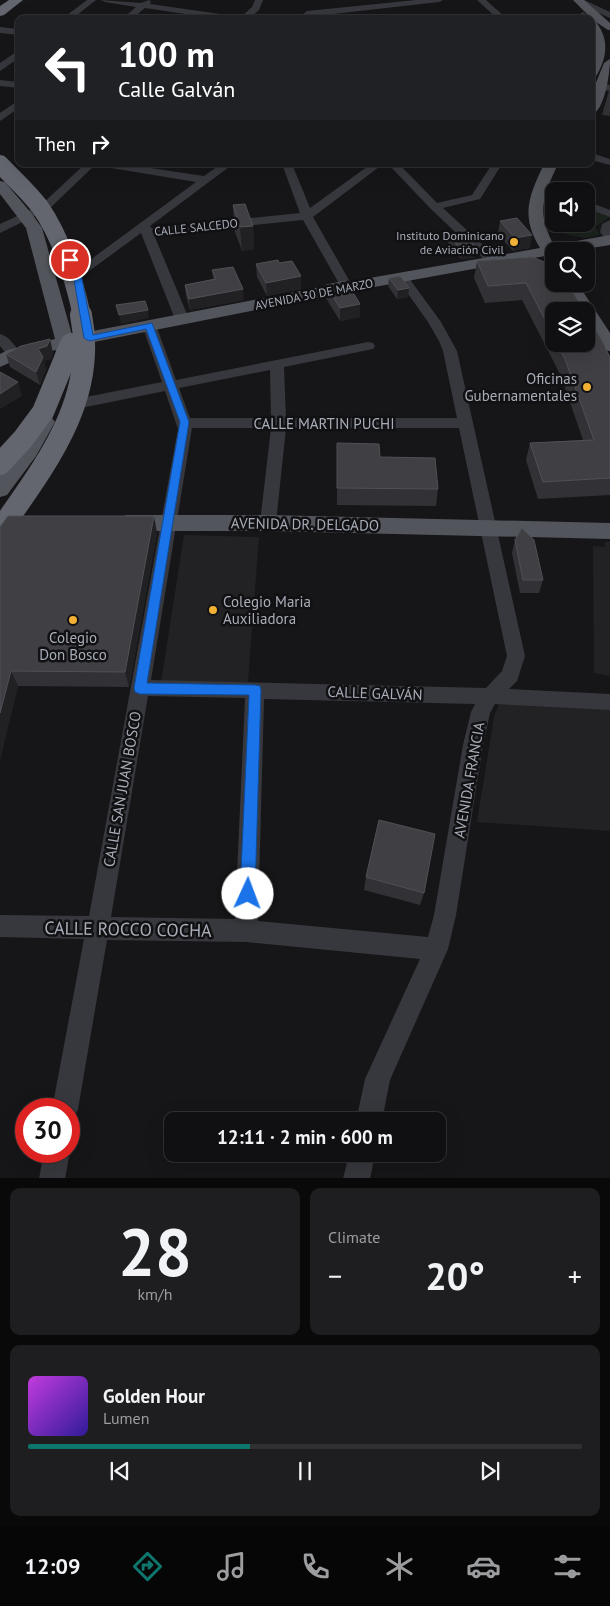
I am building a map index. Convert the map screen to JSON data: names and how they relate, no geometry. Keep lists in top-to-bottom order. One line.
{"streets":{"main road":["AVENIDA 30 DE MARZO","AVENIDA DR. DELGADO"],"street":["CALLE SALCEDO","CALLE MARTIN PUCHI","CALLE GALVÁN","AVENIDA FRANCIA","CALLE SAN JUAN BOSCO","CALLE ROCCO COCHA"]},"crossings":[["AVENIDA 30 DE MARZO","AVENIDA FRANCIA"],["AVENIDA 30 DE MARZO","CALLE SAN JUAN BOSCO"],["CALLE MARTIN PUCHI","AVENIDA FRANCIA"],["CALLE MARTIN PUCHI","CALLE SAN JUAN BOSCO"],["AVENIDA DR. DELGADO","AVENIDA FRANCIA"],["AVENIDA DR. DELGADO","CALLE SAN JUAN BOSCO"],["CALLE GALVÁN","AVENIDA FRANCIA"],["CALLE GALVÁN","CALLE SAN JUAN BOSCO"],["AVENIDA FRANCIA","CALLE ROCCO COCHA"],["CALLE SAN JUAN BOSCO","CALLE ROCCO COCHA"]],"places":["Instituto Dominicano de Aviación Civil","Oficinas Gubernamentales","Colegio Maria Auxiliadora","Colegio Don Bosco"],"page":{"turn":["100 m","Calle Galván"],"then":"Then","limit":"30","trip":"12:11 · 2 min · 600 m","tile":[["28","km/h"],"Climate"],"heat":["−","20°","+"],"song":["Golden Hour","Lumen"],"tabs":"12:09"}}
